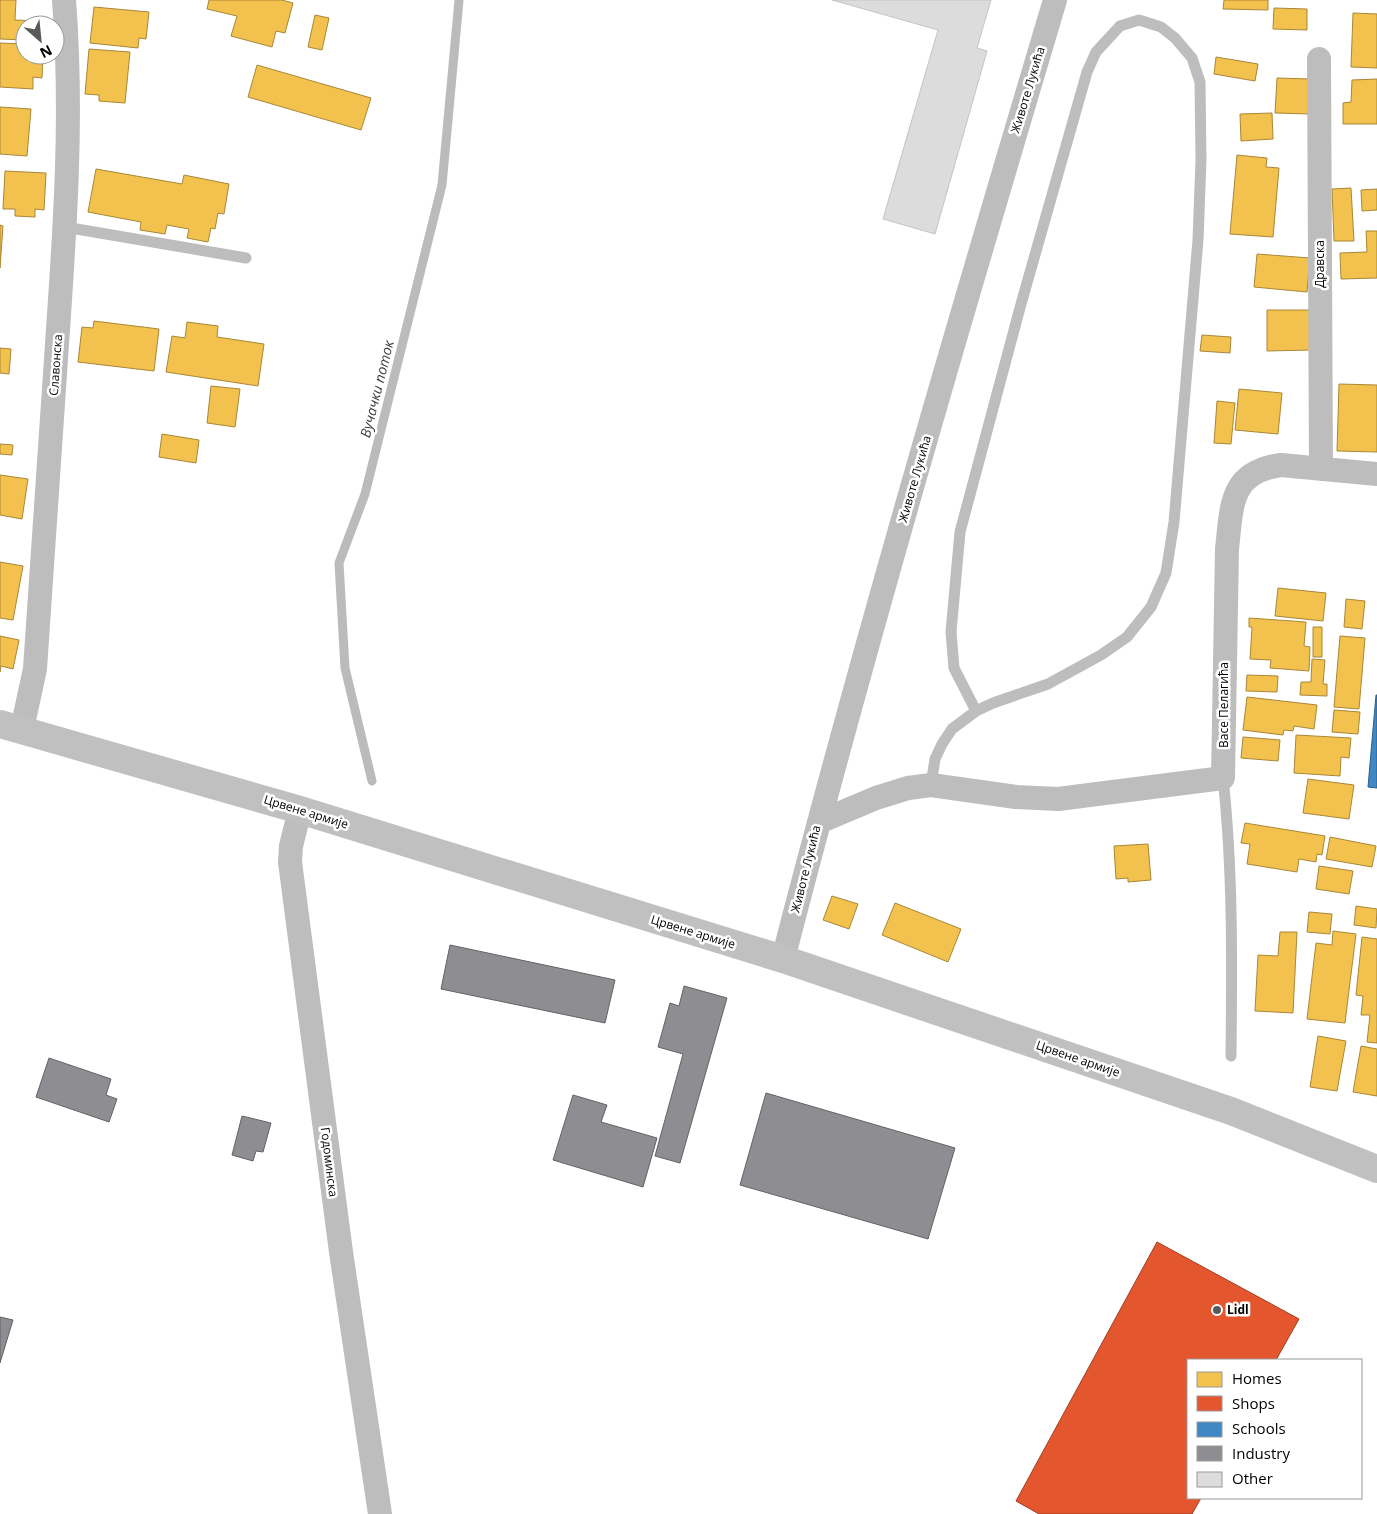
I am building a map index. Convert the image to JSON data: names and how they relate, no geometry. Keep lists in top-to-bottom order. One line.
{"streets":{"main road":["Црвене армије"],"street":["Животе Лукића","Дравска","Славонска","Васе Пелагића","Годоминска"]},"crossings":[["Животе Лукића","Црвене армије"],["Дравска","Васе Пелагића"],["Славонска","Црвене армије"],["Црвене армије","Годоминска"]],"water":["Вучачки поток"],"places":["Lidl"],"legend":["Homes","Shops","Schools","Industry","Other"],"north":"bottom right"}
